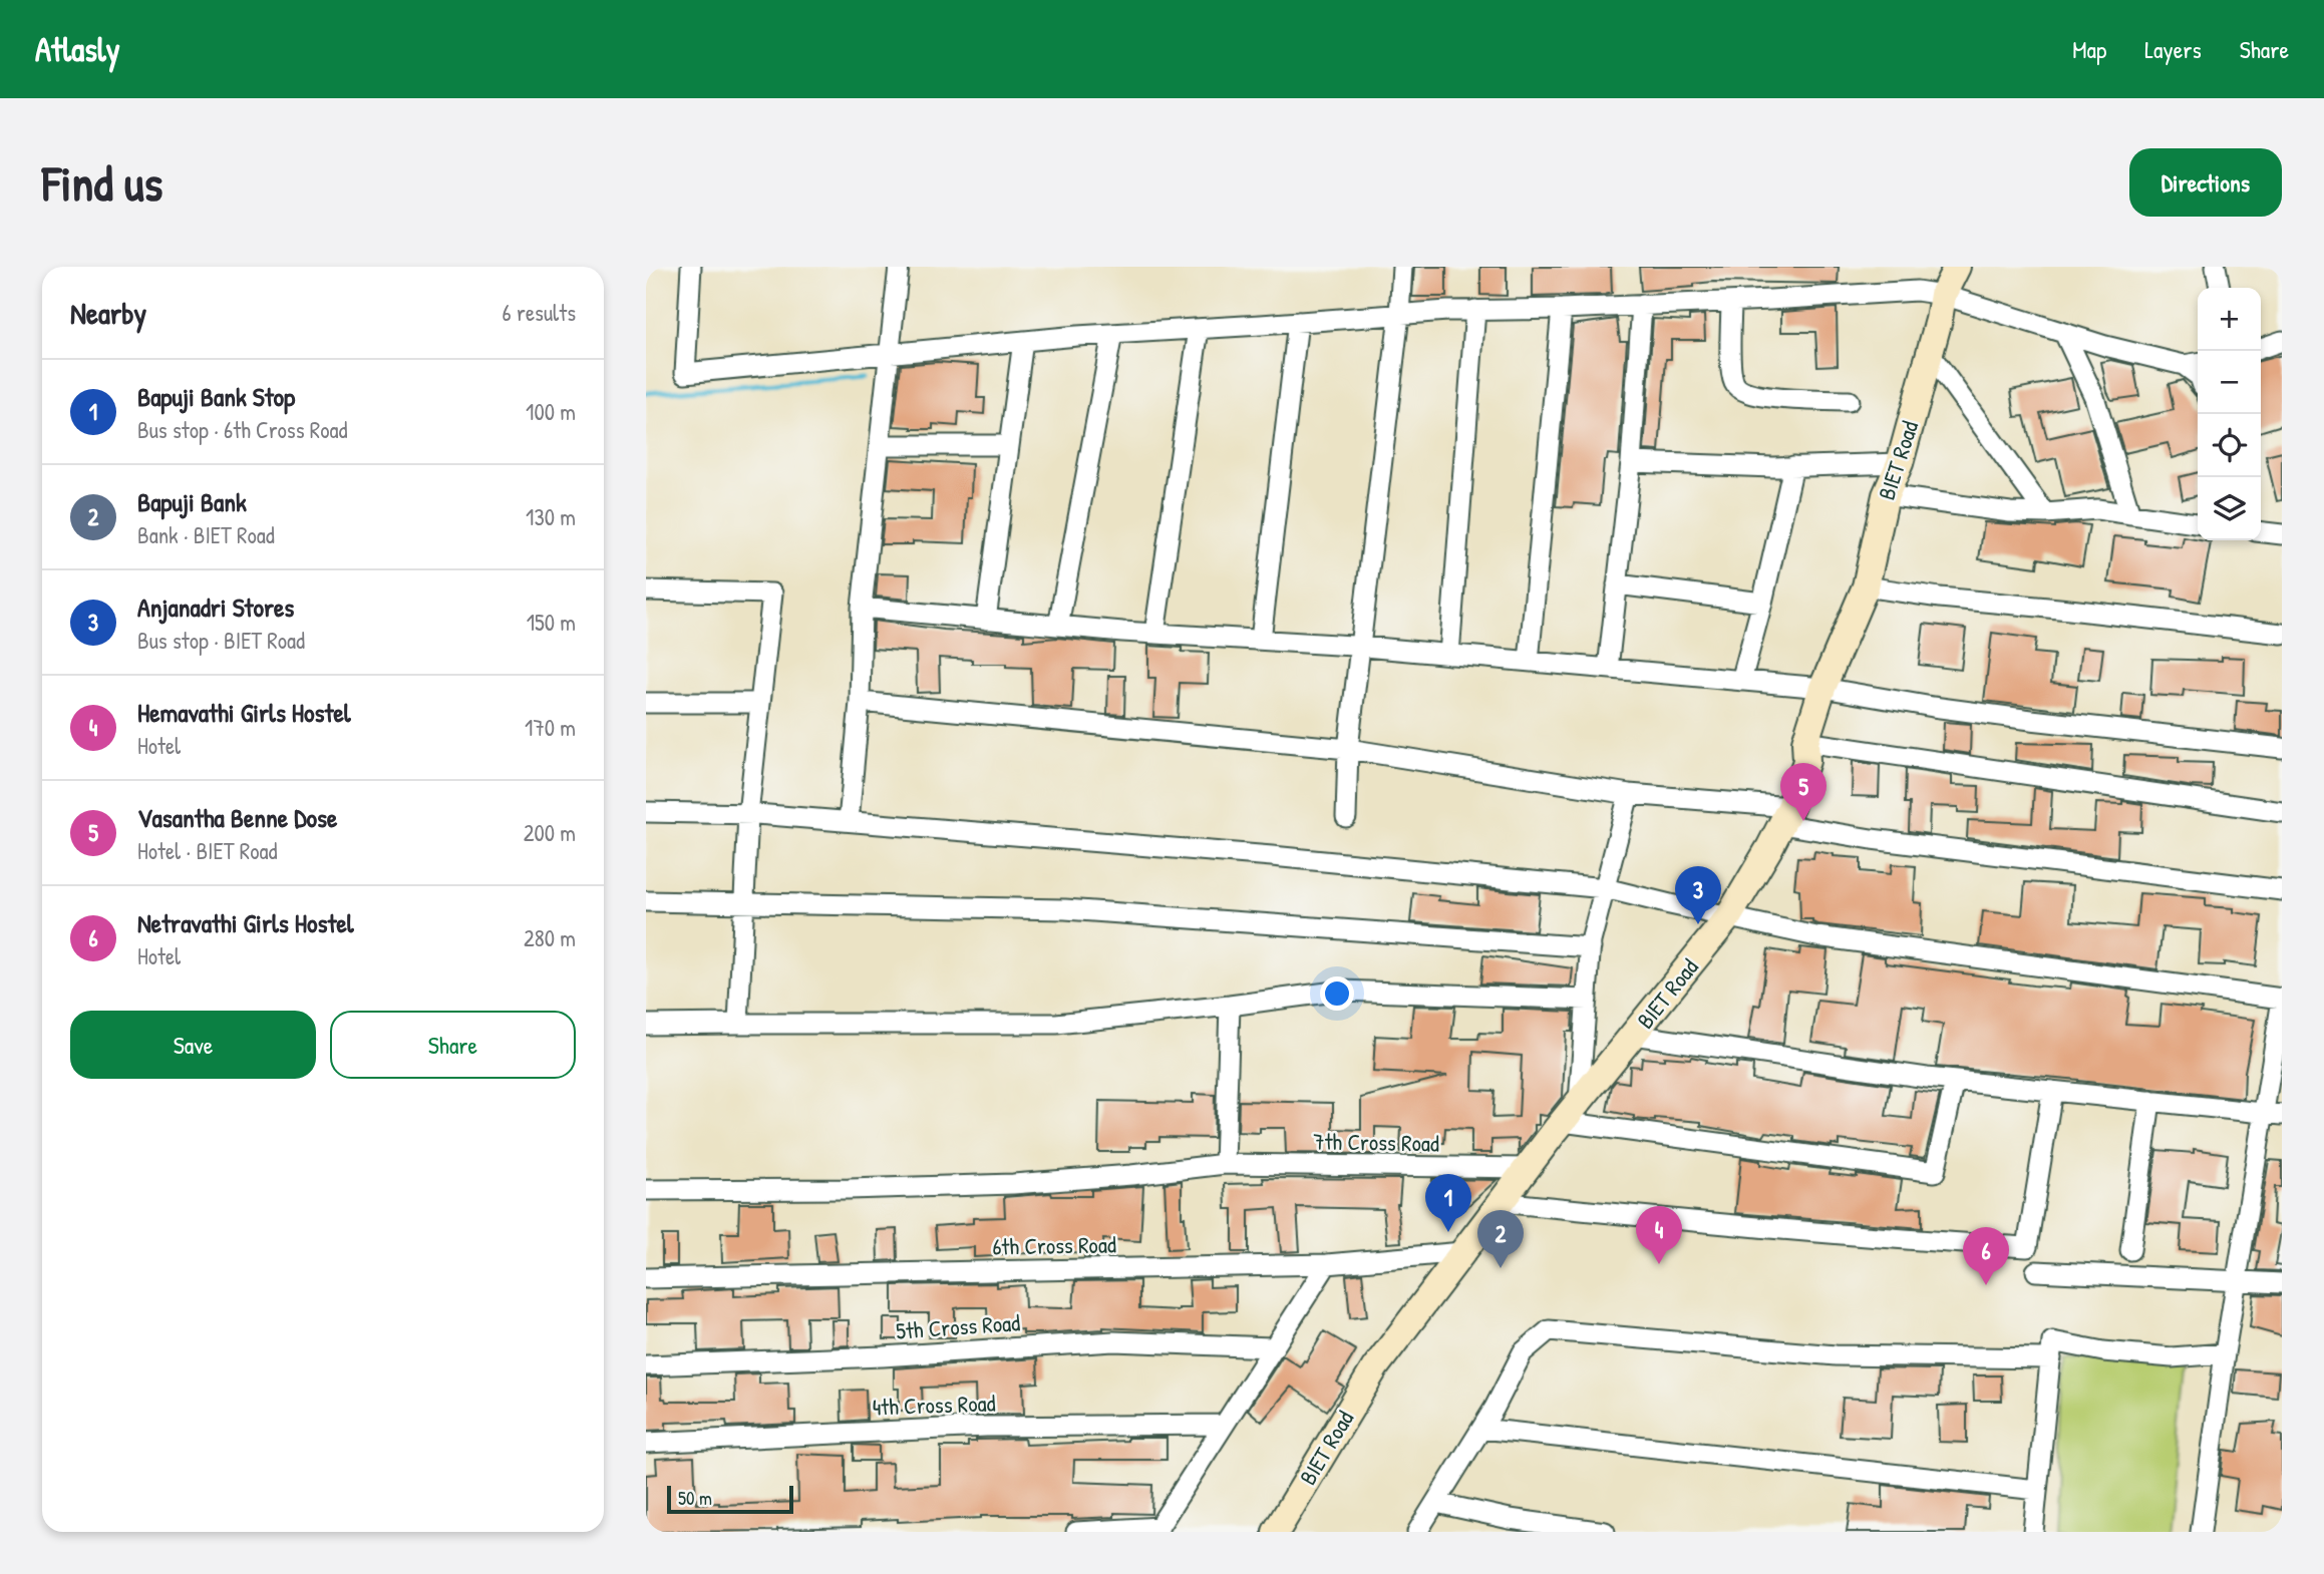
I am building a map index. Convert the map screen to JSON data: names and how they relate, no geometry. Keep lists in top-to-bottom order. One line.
{"streets":{"street":["BIET Road","7th Cross Road","6th Cross Road","5th Cross Road","4th Cross Road"]},"crossings":[["BIET Road","7th Cross Road"],["BIET Road","6th Cross Road"]],"scale_bar":"50 m","page":{"header":"Atlasly","nav":["Map","Layers","Share"],"buttons":["Directions",["Save","Share"]],"title":"Find us","heading":["Nearby","6 results"],"map_buttons":["+","−"],"list":[{"mark":"1","name":"Bapuji Bank Stop","note":"Bus stop · 6th Cross Road","value":"100 m"},{"mark":"2","name":"Bapuji Bank","note":"Bank · BIET Road","value":"130 m"},{"mark":"3","name":"Anjanadri Stores","note":"Bus stop · BIET Road","value":"150 m"},{"mark":"4","name":"Hemavathi Girls Hostel","note":"Hotel","value":"170 m"},{"mark":"5","name":"Vasantha Benne Dose","note":"Hotel · BIET Road","value":"200 m"},{"mark":"6","name":"Netravathi Girls Hostel","note":"Hotel","value":"280 m"}],"pins":["5","3","1","4","2","6"],"scale":"50 m"}}
